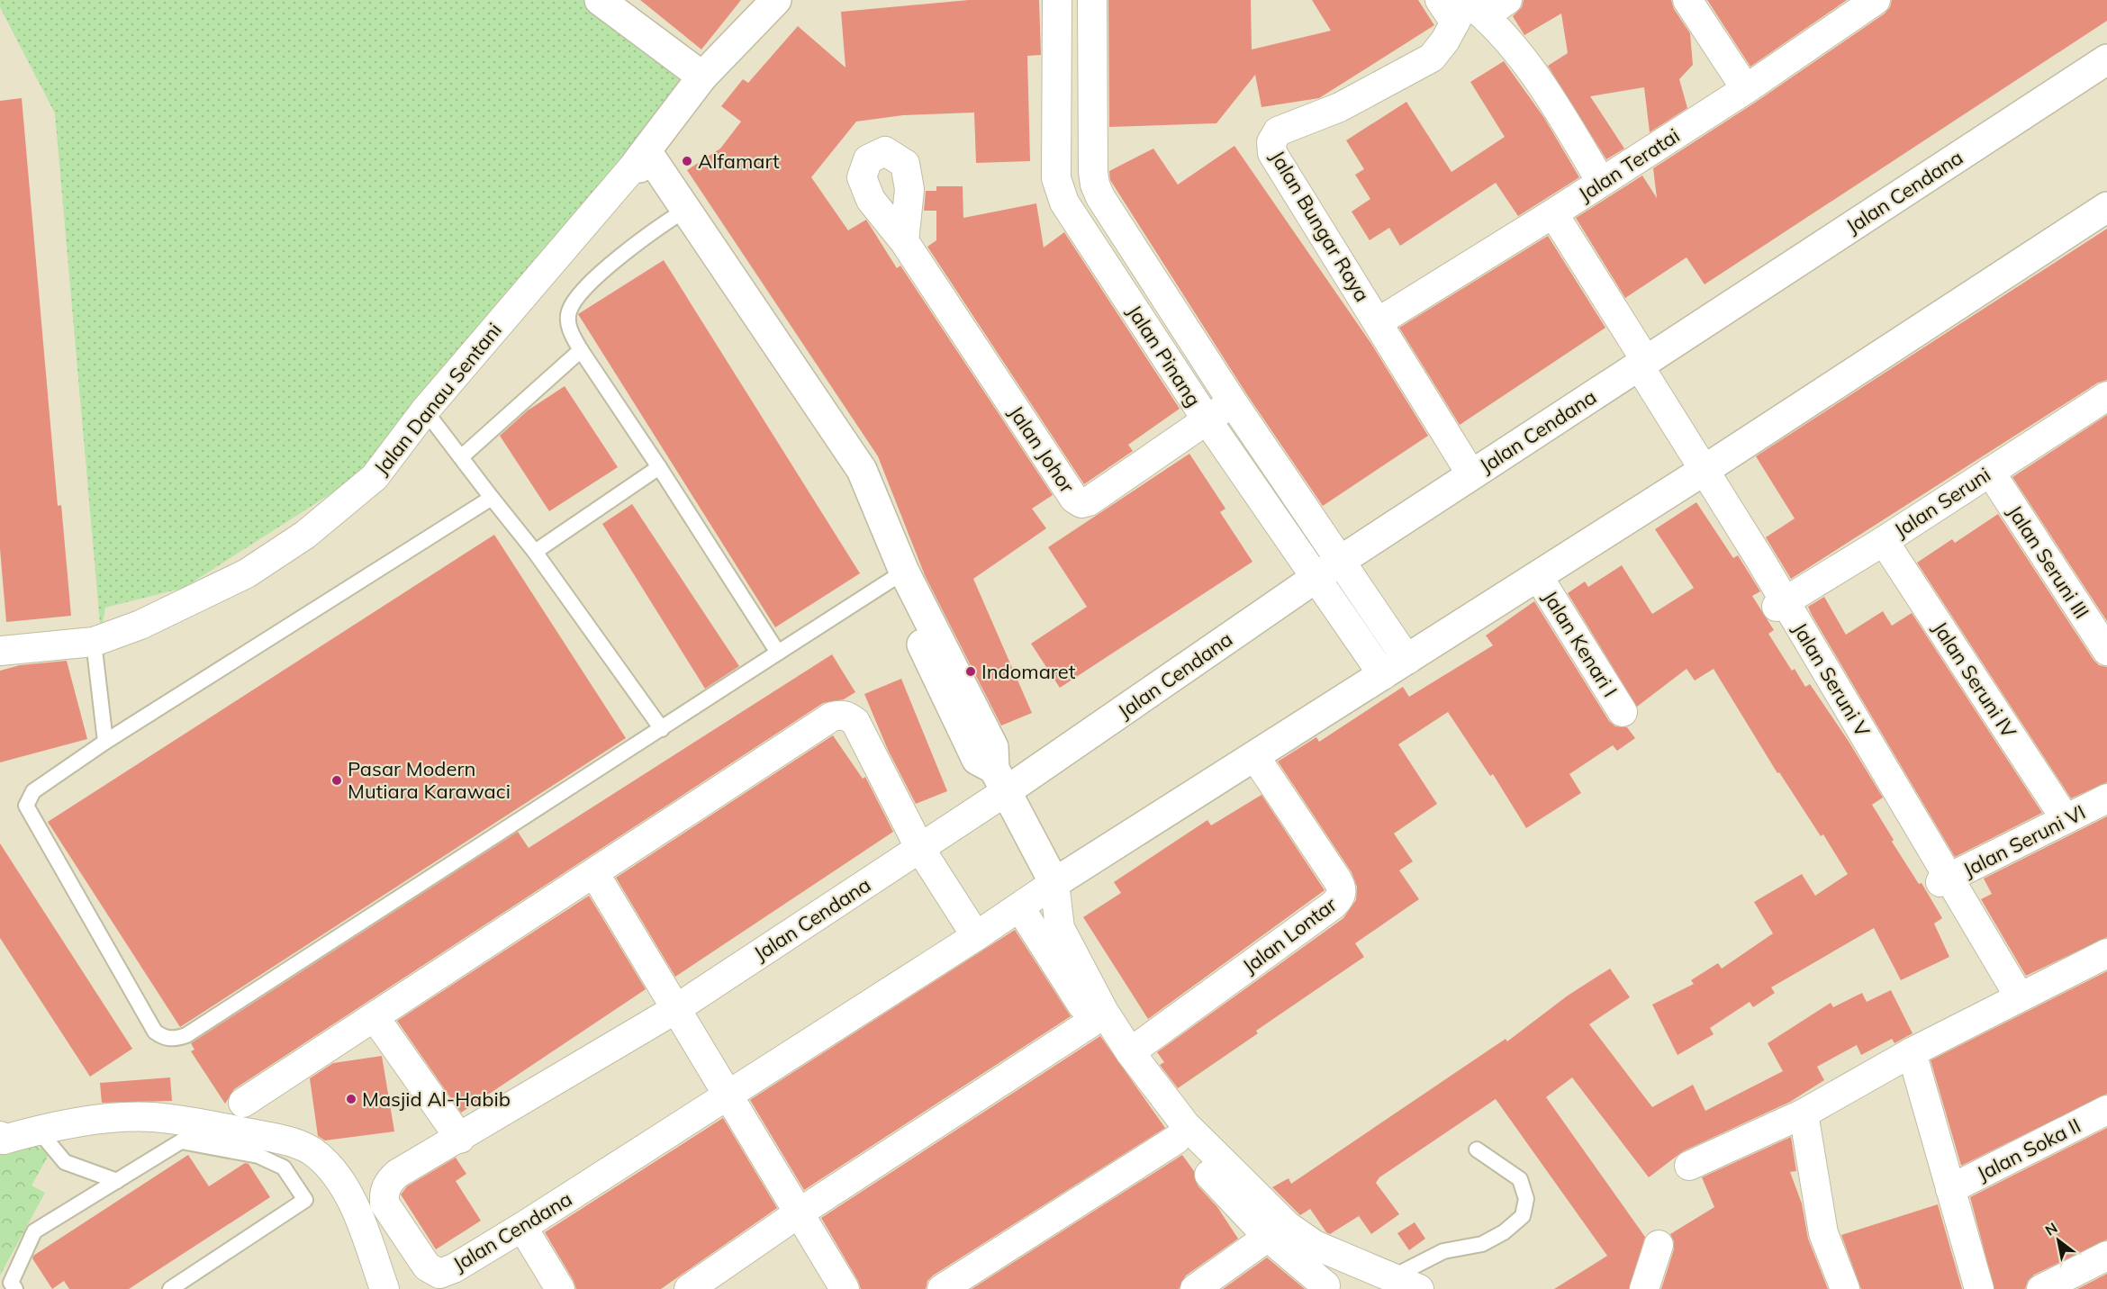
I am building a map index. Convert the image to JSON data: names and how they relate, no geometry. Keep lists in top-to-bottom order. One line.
{"streets":{"street":["Jalan Teratai","Jalan Cendana","Jalan Bungar Raya","Jalan Pinang","Jalan Danau Sentani","Jalan Johor","Jalan Seruni","Jalan Seruni III","Jalan Kenari I","Jalan Seruni V","Jalan Seruni IV","Jalan Seruni VI","Jalan Lontar","Jalan Soka II"]},"crossings":[["Jalan Teratai","Jalan Bungar Raya"],["Jalan Teratai","Jalan Seruni V"],["Jalan Cendana","Jalan Bungar Raya"],["Jalan Cendana","Jalan Pinang"],["Jalan Cendana","Jalan Kenari I"],["Jalan Cendana","Jalan Seruni V"],["Jalan Cendana","Jalan Lontar"],["Jalan Pinang","Jalan Johor"],["Jalan Seruni","Jalan Seruni III"],["Jalan Seruni","Jalan Seruni V"],["Jalan Seruni","Jalan Seruni IV"],["Jalan Seruni V","Jalan Seruni VI"],["Jalan Seruni IV","Jalan Seruni VI"]],"places":["Alfamart","Indomaret","Pasar Modern Mutiara Karawaci","Masjid Al-Habib"],"north":"top left"}
